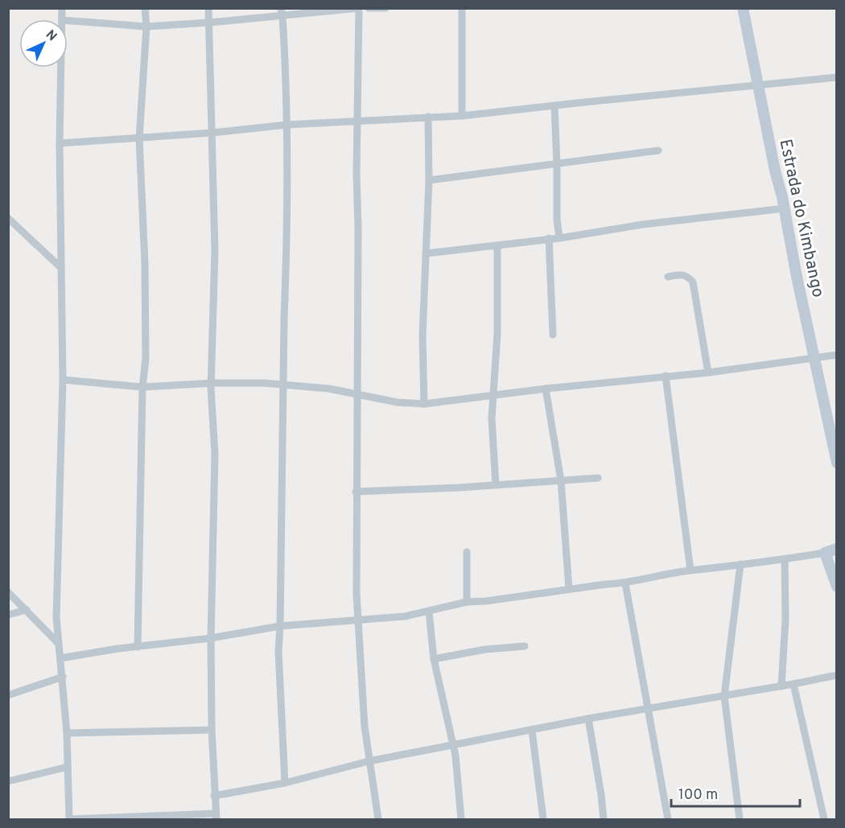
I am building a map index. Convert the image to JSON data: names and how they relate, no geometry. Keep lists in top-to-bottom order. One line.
{"streets":{"street":["Estrada do Kimbango"]},"scale_bar":"100 m","north":"top right"}
